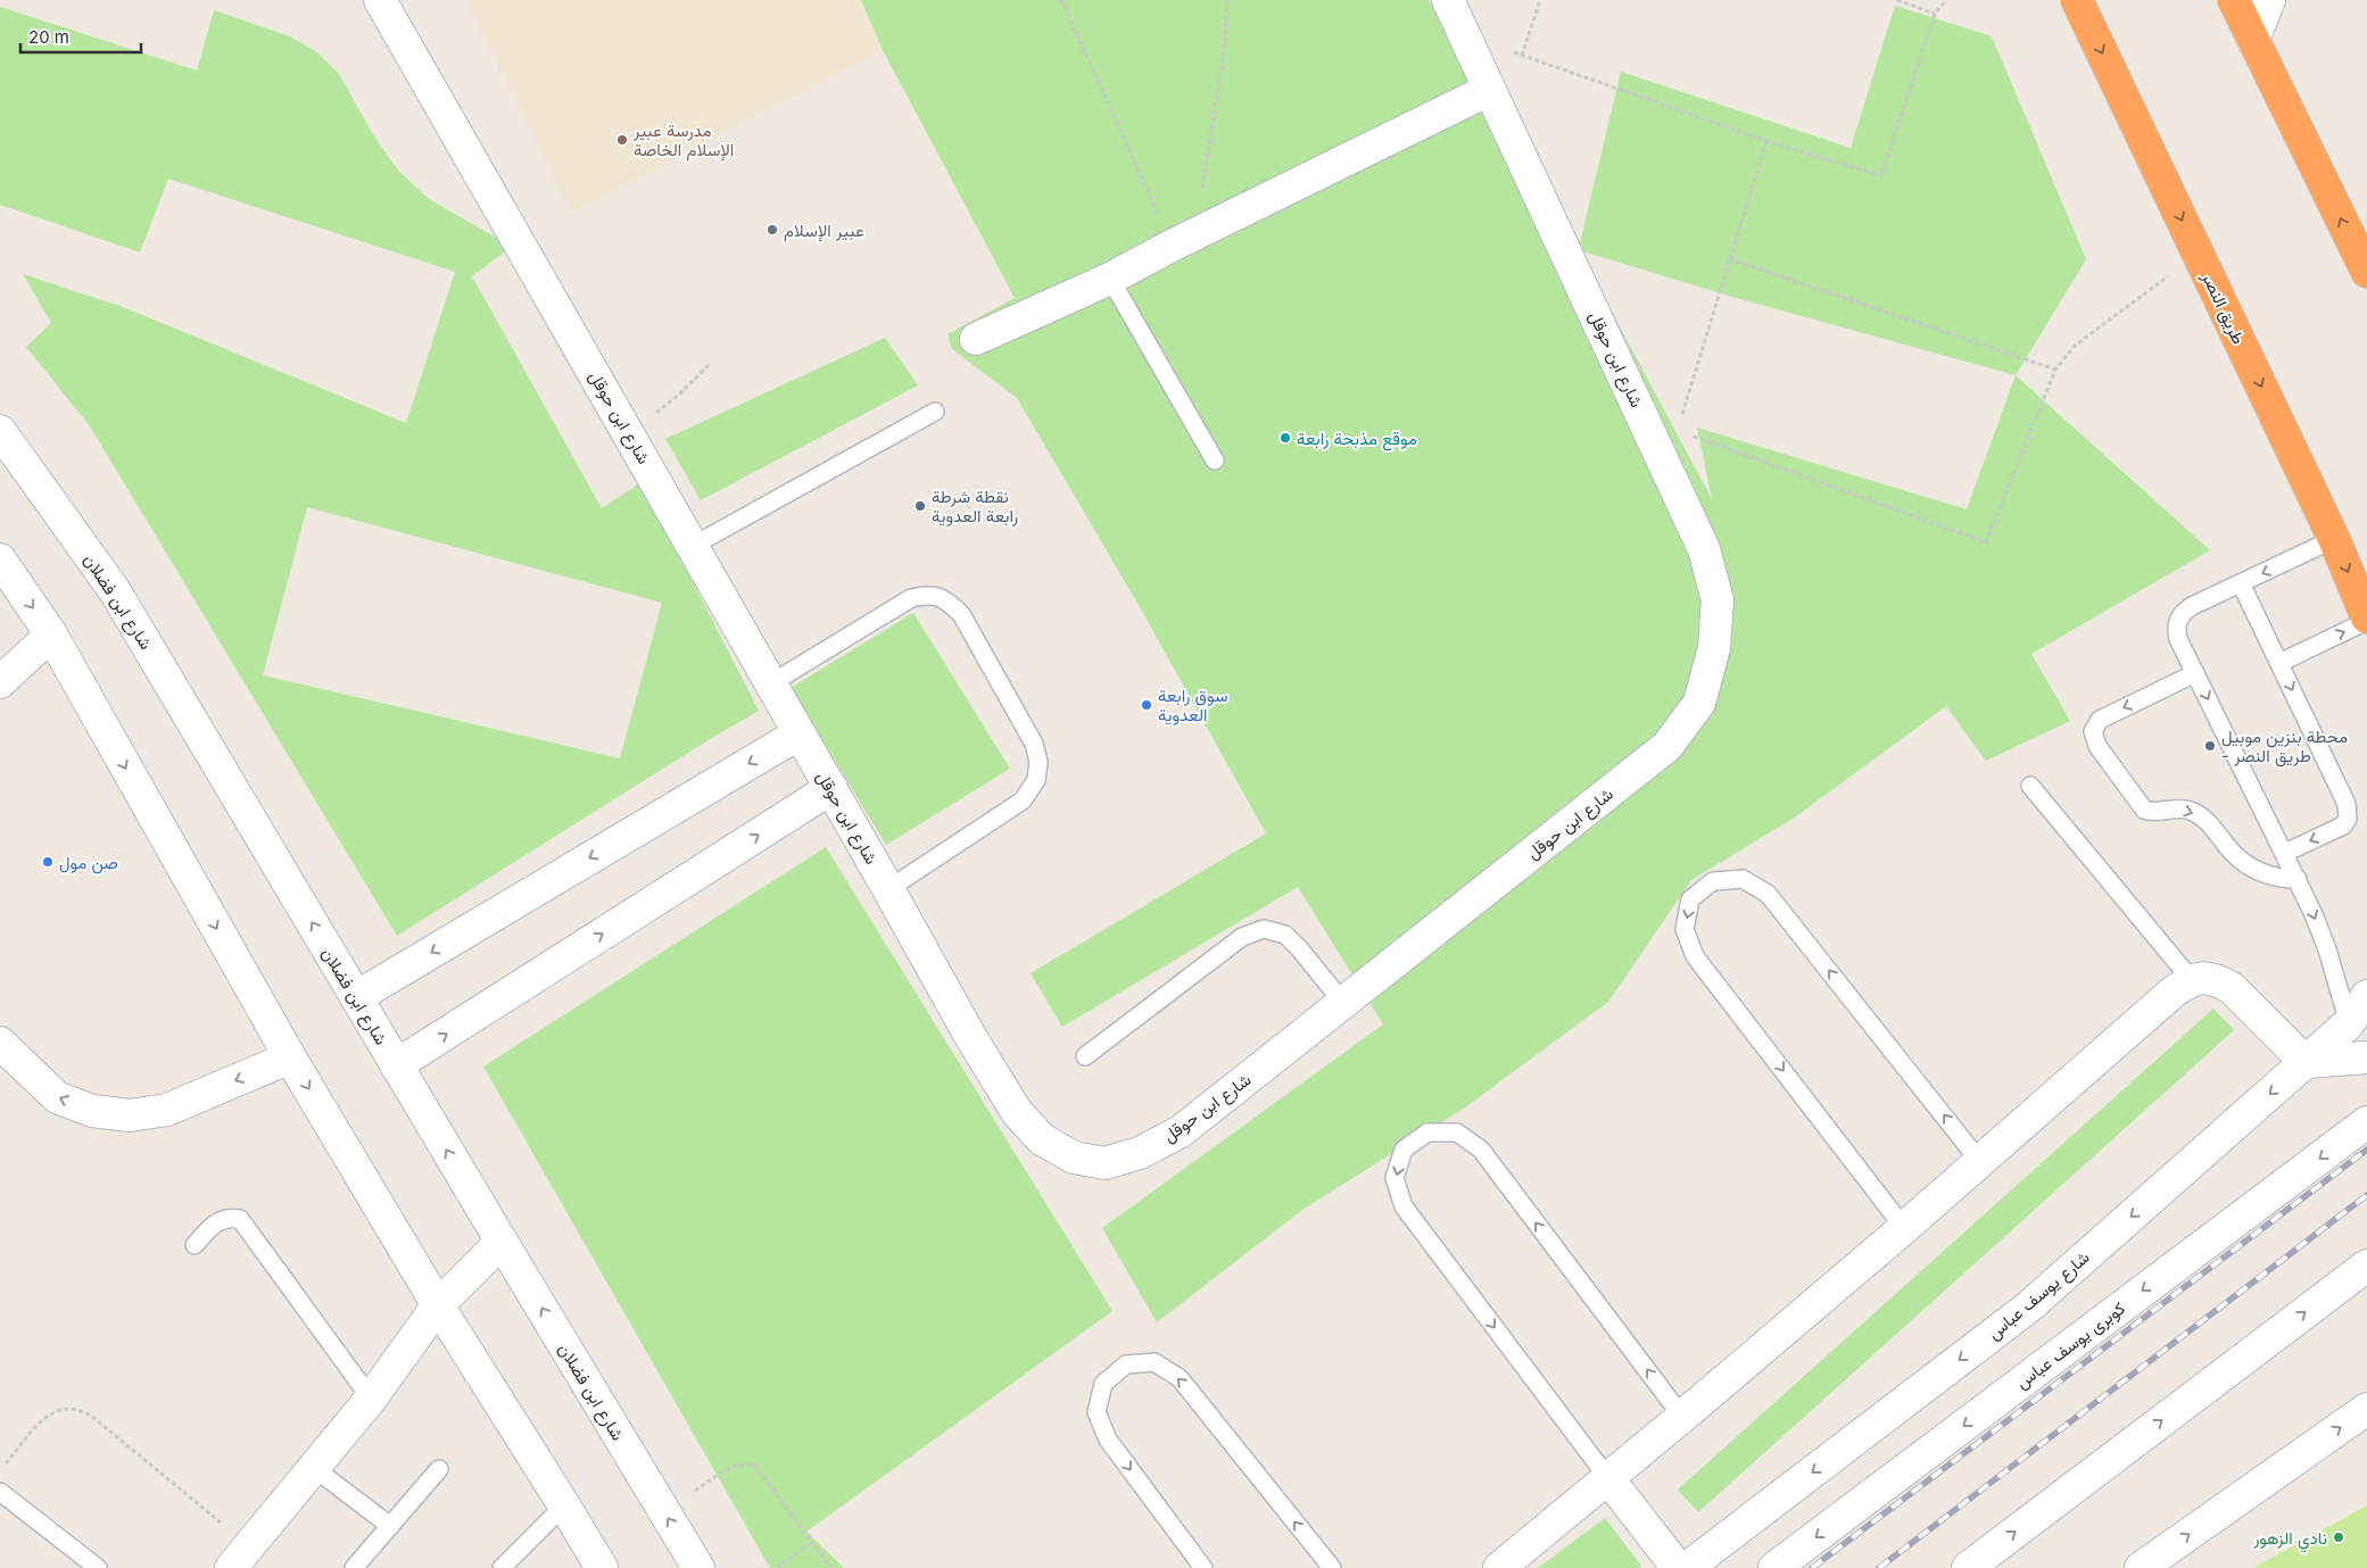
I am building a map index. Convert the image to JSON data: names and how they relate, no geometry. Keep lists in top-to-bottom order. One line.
{"streets":{"highway":["طريق النصر"],"street":["شارع ابن حوقل","شارع ابن فضلان","شارع يوسف عباس","كوبرى يوسف عباس"]},"places":["مدرسة عبير الإسلام الخاصة","عبير الإسلام","موقع مذبحة رابعة","نقطة شرطة رابعة العدوية","سوق رابعة العدوية","محطة بنزين موبيل - طريق النصر","صن مول","نادي الزهور"],"scale_bar":"20 m"}
